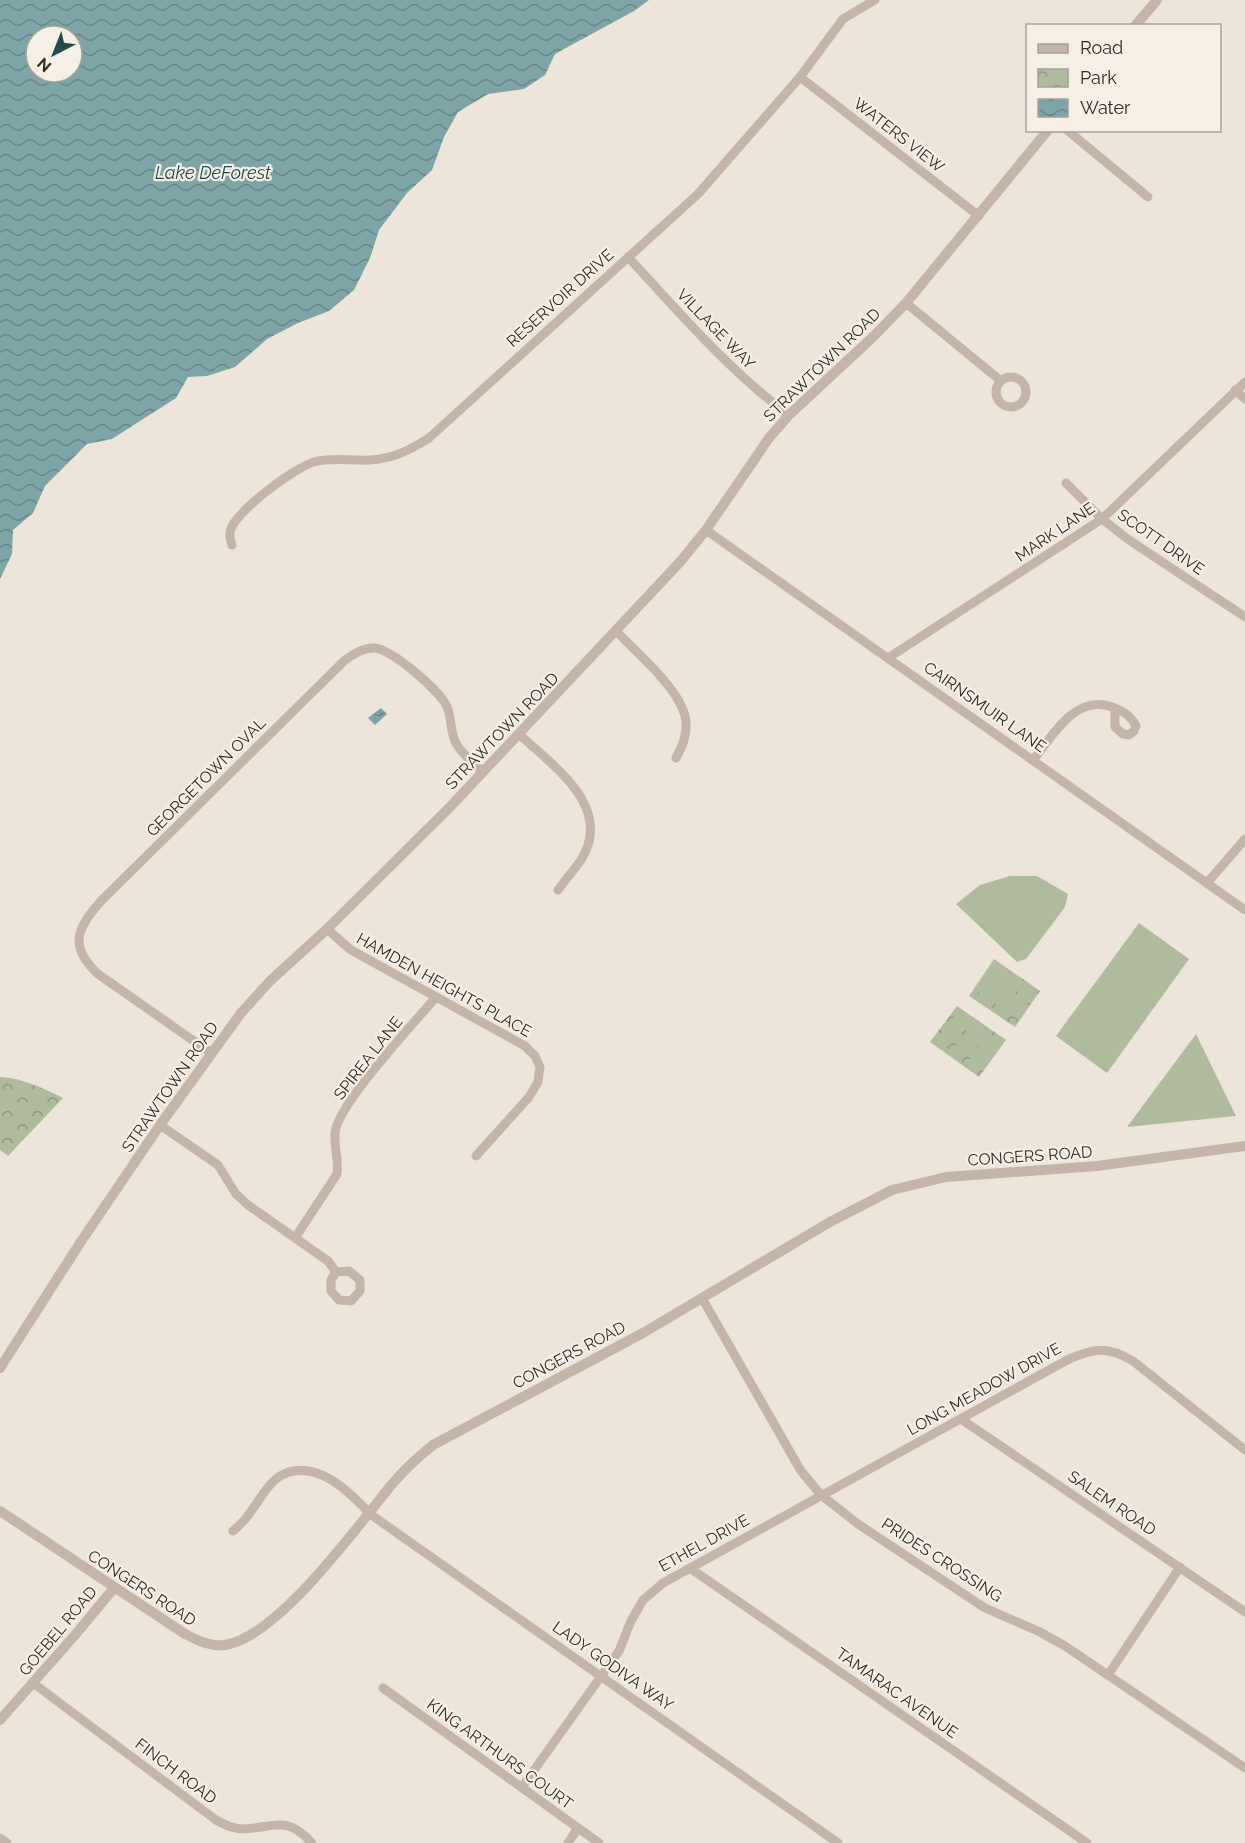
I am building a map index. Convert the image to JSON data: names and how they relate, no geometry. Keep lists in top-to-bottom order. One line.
{"streets":{"street":["WATERS VIEW","RESERVOIR DRIVE","VILLAGE WAY","STRAWTOWN ROAD","MARK LANE","SCOTT DRIVE","CAIRNSMUIR LANE","GEORGETOWN OVAL","HAMDEN HEIGHTS PLACE","SPIREA LANE","CONGERS ROAD","LONG MEADOW DRIVE","SALEM ROAD","ETHEL DRIVE","PRIDES CROSSING","GOEBEL ROAD","LADY GODIVA WAY","TAMARAC AVENUE","KING ARTHURS COURT","FINCH ROAD"]},"crossings":[["WATERS VIEW","RESERVOIR DRIVE"],["WATERS VIEW","STRAWTOWN ROAD"],["RESERVOIR DRIVE","VILLAGE WAY"],["VILLAGE WAY","STRAWTOWN ROAD"],["STRAWTOWN ROAD","CAIRNSMUIR LANE"],["STRAWTOWN ROAD","GEORGETOWN OVAL"],["STRAWTOWN ROAD","HAMDEN HEIGHTS PLACE"],["MARK LANE","SCOTT DRIVE"],["MARK LANE","CAIRNSMUIR LANE"],["HAMDEN HEIGHTS PLACE","SPIREA LANE"],["CONGERS ROAD","PRIDES CROSSING"],["CONGERS ROAD","GOEBEL ROAD"],["CONGERS ROAD","LADY GODIVA WAY"],["LONG MEADOW DRIVE","SALEM ROAD"],["LONG MEADOW DRIVE","ETHEL DRIVE"],["LONG MEADOW DRIVE","PRIDES CROSSING"],["ETHEL DRIVE","PRIDES CROSSING"],["ETHEL DRIVE","LADY GODIVA WAY"],["ETHEL DRIVE","TAMARAC AVENUE"],["ETHEL DRIVE","KING ARTHURS COURT"],["GOEBEL ROAD","FINCH ROAD"]],"water":["Lake DeForest"],"legend":["Road","Park","Water"],"north":"bottom left"}
